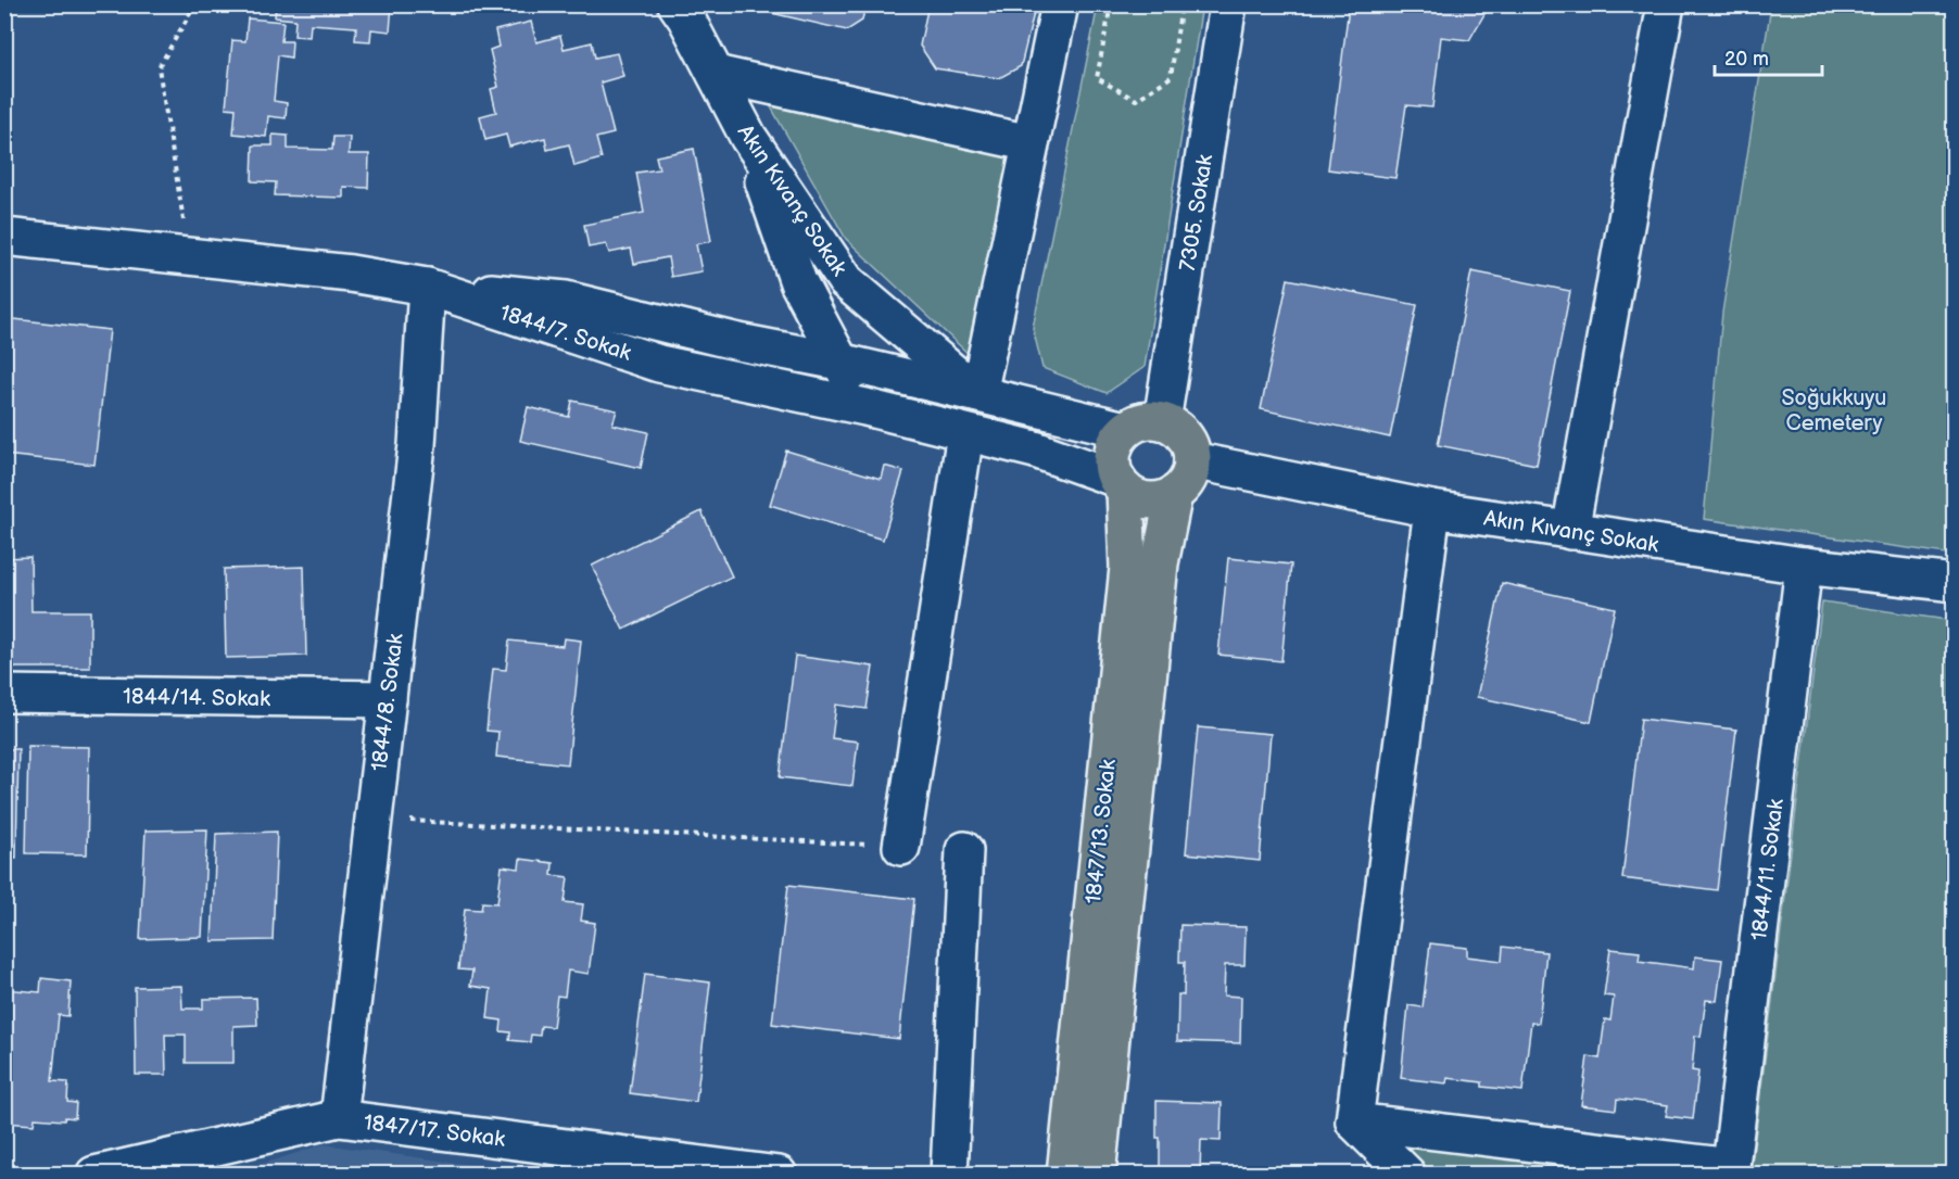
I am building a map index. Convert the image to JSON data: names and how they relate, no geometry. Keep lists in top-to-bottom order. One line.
{"streets":{"main road":["1847/13. Sokak"],"street":["Akın Kıvanç Sokak","7305. Sokak","1844/7. Sokak","1844/14. Sokak","1844/8. Sokak","1844/11. Sokak","1847/17. Sokak"]},"crossings":[["Akın Kıvanç Sokak","7305. Sokak"],["Akın Kıvanç Sokak","1844/7. Sokak"],["Akın Kıvanç Sokak","1847/13. Sokak"],["Akın Kıvanç Sokak","1844/11. Sokak"],["7305. Sokak","1844/7. Sokak"],["7305. Sokak","1847/13. Sokak"],["1844/7. Sokak","1844/8. Sokak"],["1844/7. Sokak","1847/13. Sokak"],["1844/14. Sokak","1844/8. Sokak"],["1844/8. Sokak","1847/17. Sokak"]],"parks":["Soğukkuyu Cemetery"],"scale_bar":"20 m"}
